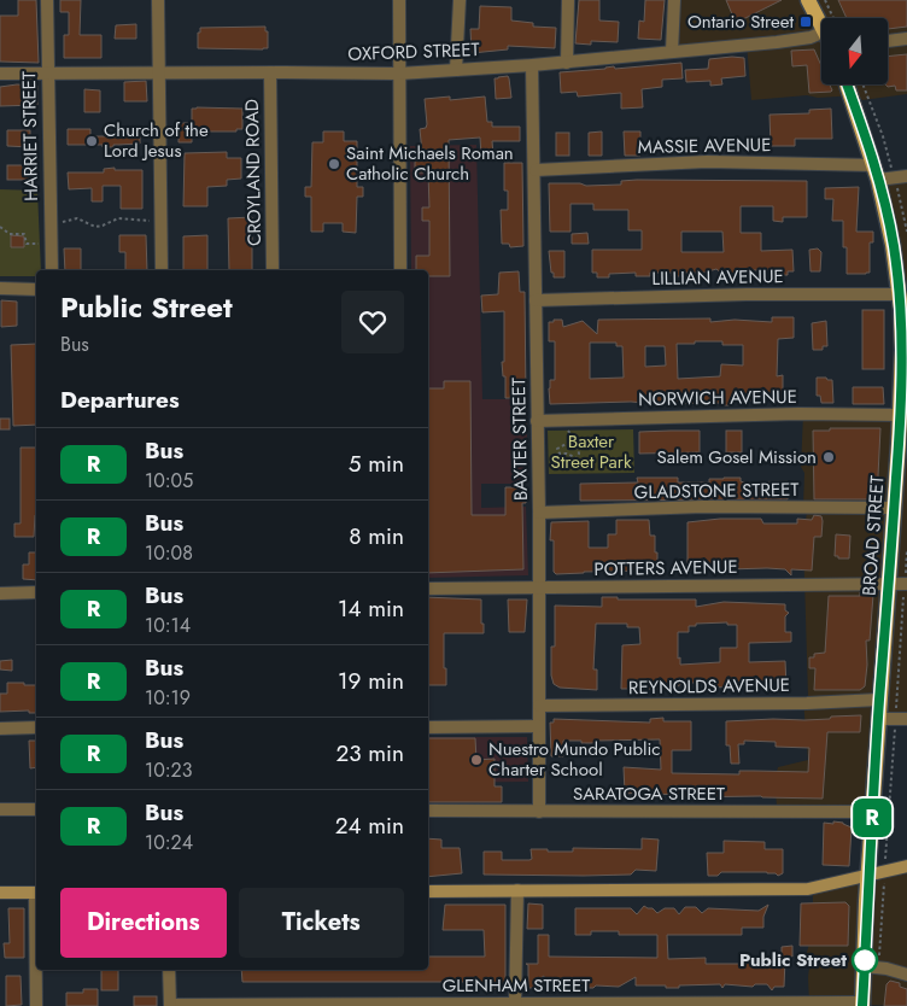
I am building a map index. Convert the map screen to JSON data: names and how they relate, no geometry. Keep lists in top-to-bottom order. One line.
{"streets":{"main road":["BROAD STREET"],"street":["OXFORD STREET","HARRIET STREET","MASSIE AVENUE","CROYLAND ROAD","LILLIAN AVENUE","NORWICH AVENUE","BAXTER STREET","GLADSTONE STREET","POTTERS AVENUE","REYNOLDS AVENUE","SARATOGA STREET","GLENHAM STREET"]},"crossings":[["OXFORD STREET","HARRIET STREET"],["OXFORD STREET","CROYLAND ROAD"],["OXFORD STREET","BAXTER STREET"],["MASSIE AVENUE","BAXTER STREET"],["MASSIE AVENUE","BROAD STREET"],["LILLIAN AVENUE","BAXTER STREET"],["LILLIAN AVENUE","BROAD STREET"],["NORWICH AVENUE","BAXTER STREET"],["NORWICH AVENUE","BROAD STREET"],["BAXTER STREET","GLADSTONE STREET"],["BAXTER STREET","POTTERS AVENUE"],["BAXTER STREET","REYNOLDS AVENUE"],["BAXTER STREET","SARATOGA STREET"],["GLADSTONE STREET","BROAD STREET"],["BROAD STREET","POTTERS AVENUE"],["BROAD STREET","REYNOLDS AVENUE"],["BROAD STREET","SARATOGA STREET"],["BROAD STREET","GLENHAM STREET"]],"parks":["Baxter Street Park"],"places":{"transit":["Ontario Street"],"other":["Church of the Lord Jesus","Saint Michaels Roman Catholic Church","Salem Gosel Mission","Nuestro Mundo Public Charter School","Public Street"]},"lines":["bus line R"],"north":"bottom","page":{"on_map":"R","heading":[["Public Street","Bus"],"Departures"],"list":[{"mark":"R","name":"Bus","note":"10:05","value":"5 min"},{"mark":"R","name":"Bus","note":"10:08","value":"8 min"},{"mark":"R","name":"Bus","note":"10:14","value":"14 min"},{"mark":"R","name":"Bus","note":"10:19","value":"19 min"},{"mark":"R","name":"Bus","note":"10:23","value":"23 min"},{"mark":"R","name":"Bus","note":"10:24","value":"24 min"}],"buttons":["Directions","Tickets"]}}
